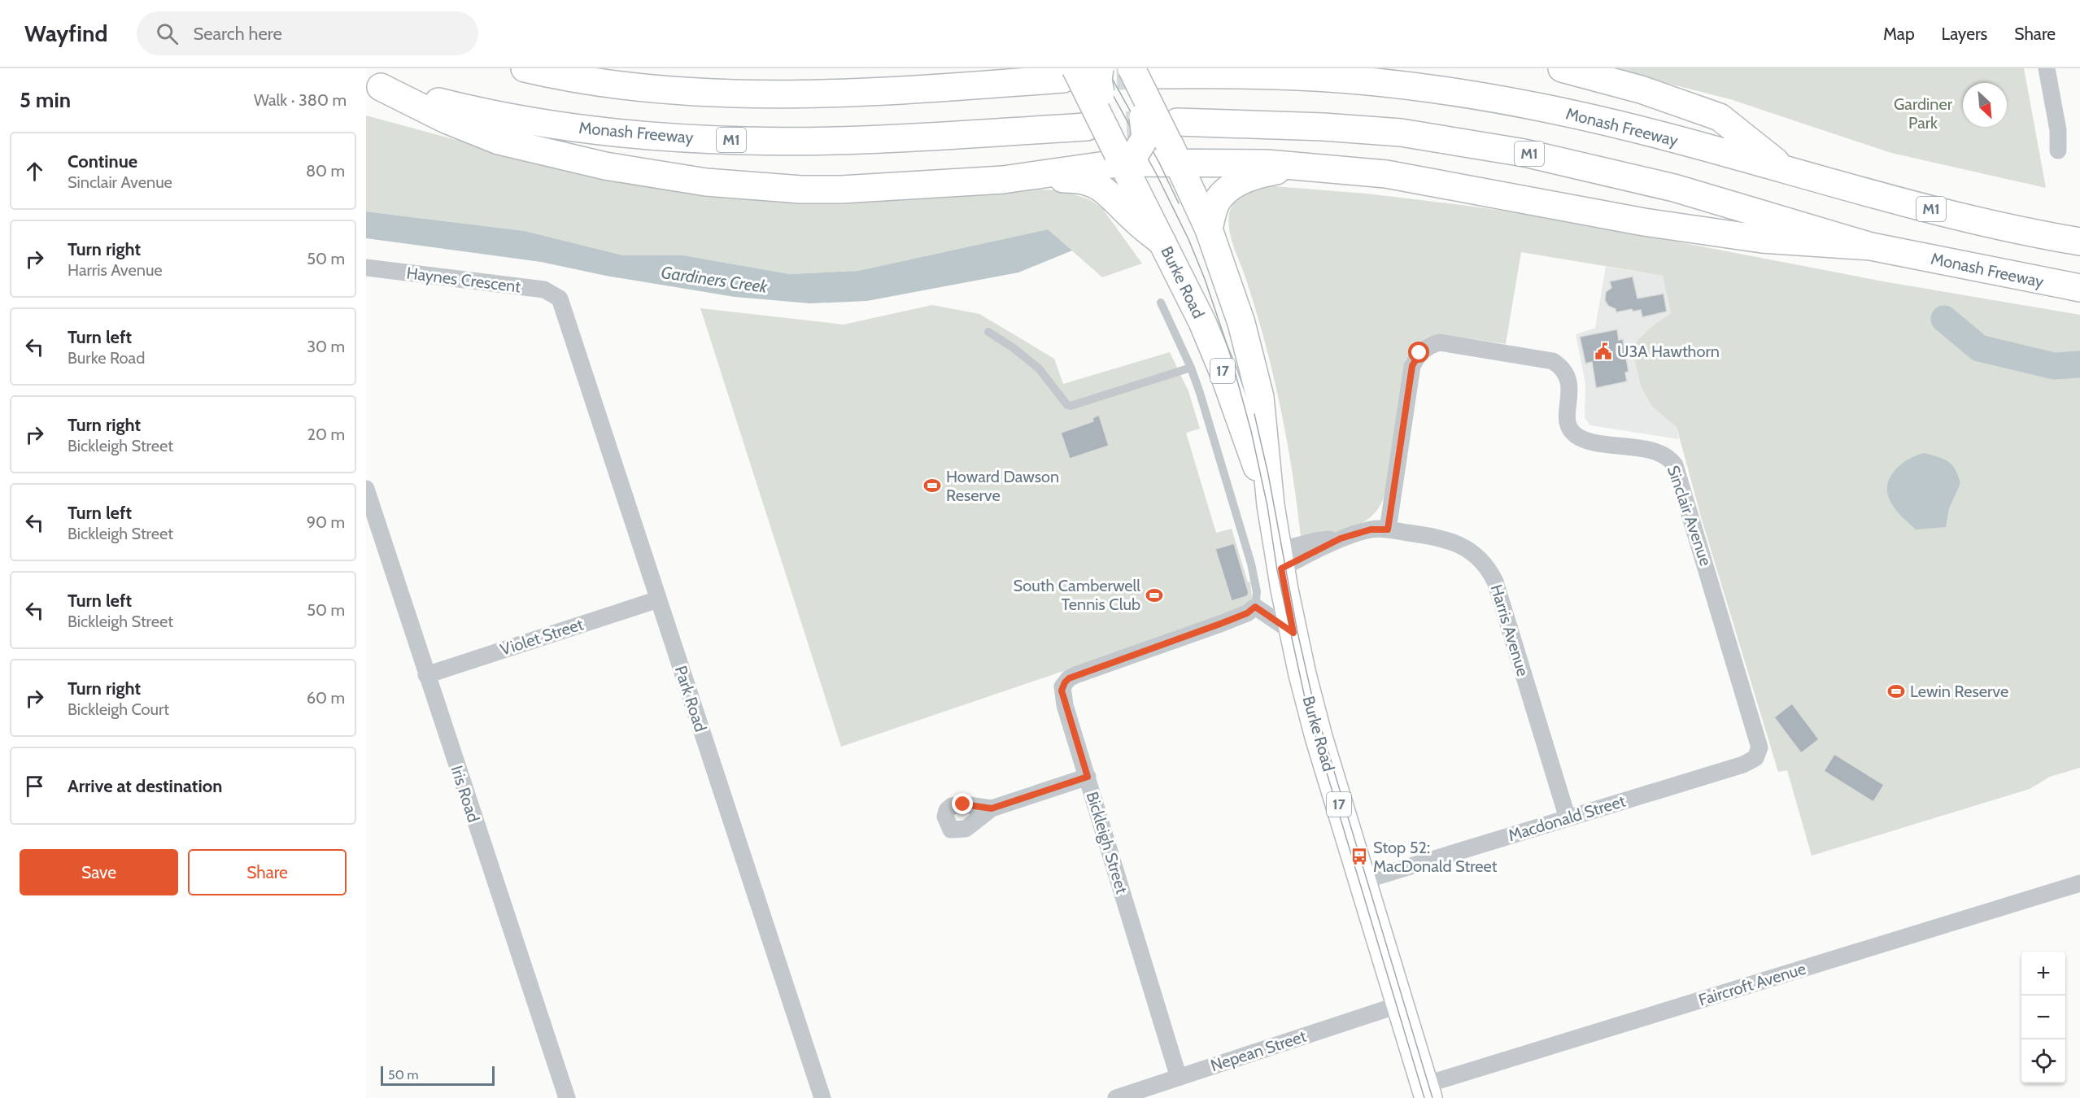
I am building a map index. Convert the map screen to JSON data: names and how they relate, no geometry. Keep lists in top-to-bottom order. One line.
{"streets":{"main road":["Monash Freeway","M1","Burke Road","17"],"street":["Haynes Crescent","Sinclair Avenue","Harris Avenue","Violet Street","Park Road","Iris Road","Macdonald Street","Bickleigh Street","Faircroft Avenue","Nepean Street"]},"crossings":[["Monash Freeway","Burke Road"],["Haynes Crescent","Park Road"],["Burke Road","Harris Avenue"],["Burke Road","Macdonald Street"],["Burke Road","Faircroft Avenue"],["Burke Road","Nepean Street"],["Sinclair Avenue","Harris Avenue"],["Sinclair Avenue","Macdonald Street"],["Harris Avenue","Macdonald Street"],["Violet Street","Park Road"],["Violet Street","Iris Road"],["Bickleigh Street","Nepean Street"]],"water":["Gardiners Creek"],"parks":["Gardiner Park"],"places":{"public building":["U3A Hawthorn"],"sports":["Howard Dawson Reserve","South Camberwell Tennis Club","Lewin Reserve"],"bus stop":["Stop 52: MacDonald Street"]},"scale_bar":"50 m","north":"bottom right","page":{"header":"Wayfind","search":"Search here","nav":["Map","Layers","Share"],"heading":["5 min","Walk · 380 m"],"list":[["Continue","Sinclair Avenue","80 m"],["Turn right","Harris Avenue","50 m"],["Turn left","Burke Road","30 m"],["Turn right","Bickleigh Street","20 m"],["Turn left","Bickleigh Street","90 m"],["Turn left","Bickleigh Street","50 m"],["Turn right","Bickleigh Court","60 m"],"Arrive at destination"],"buttons":["Save","Share"],"map_buttons":["+","−"],"scale":"50 m"}}
